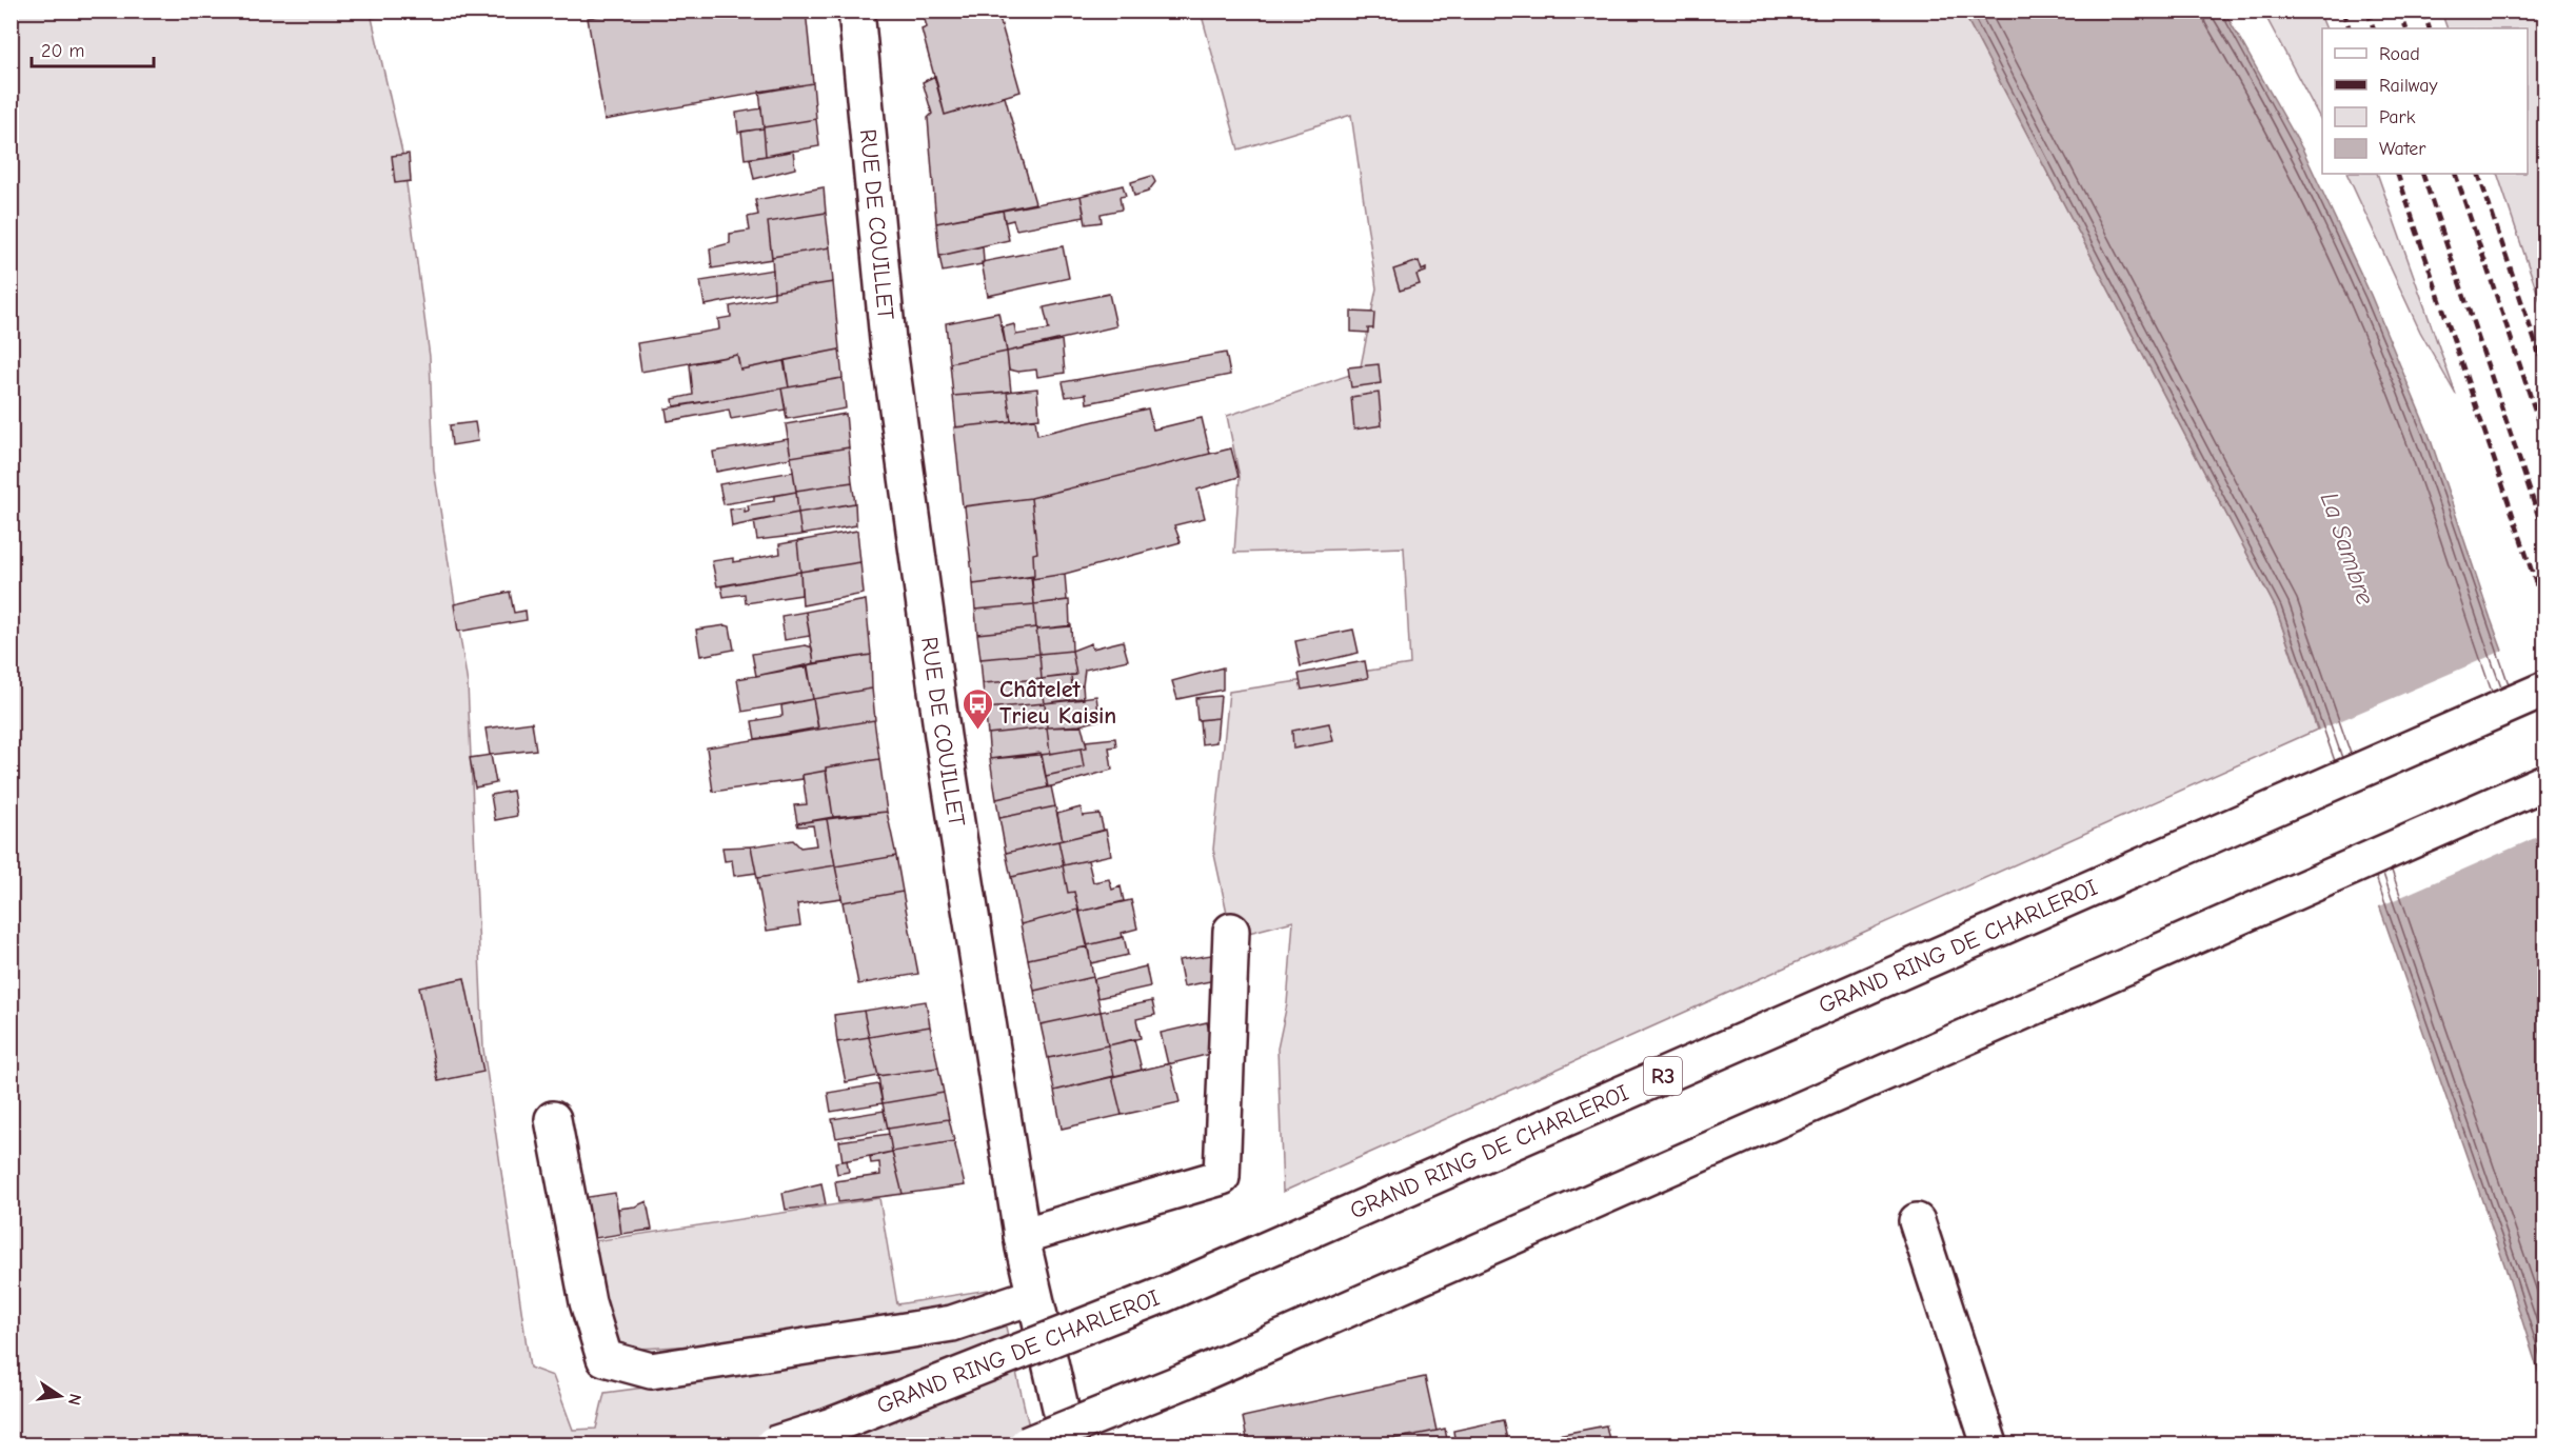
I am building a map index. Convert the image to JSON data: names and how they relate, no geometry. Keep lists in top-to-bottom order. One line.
{"streets":{"main road":["RUE DE COUILLET","GRAND RING DE CHARLEROI","R3"]},"water":["La Sambre"],"places":{"bus stop":["Châtelet Trieu Kaisin"]},"legend":["Road","Railway","Park","Water"],"scale_bar":"20 m","north":"right"}
